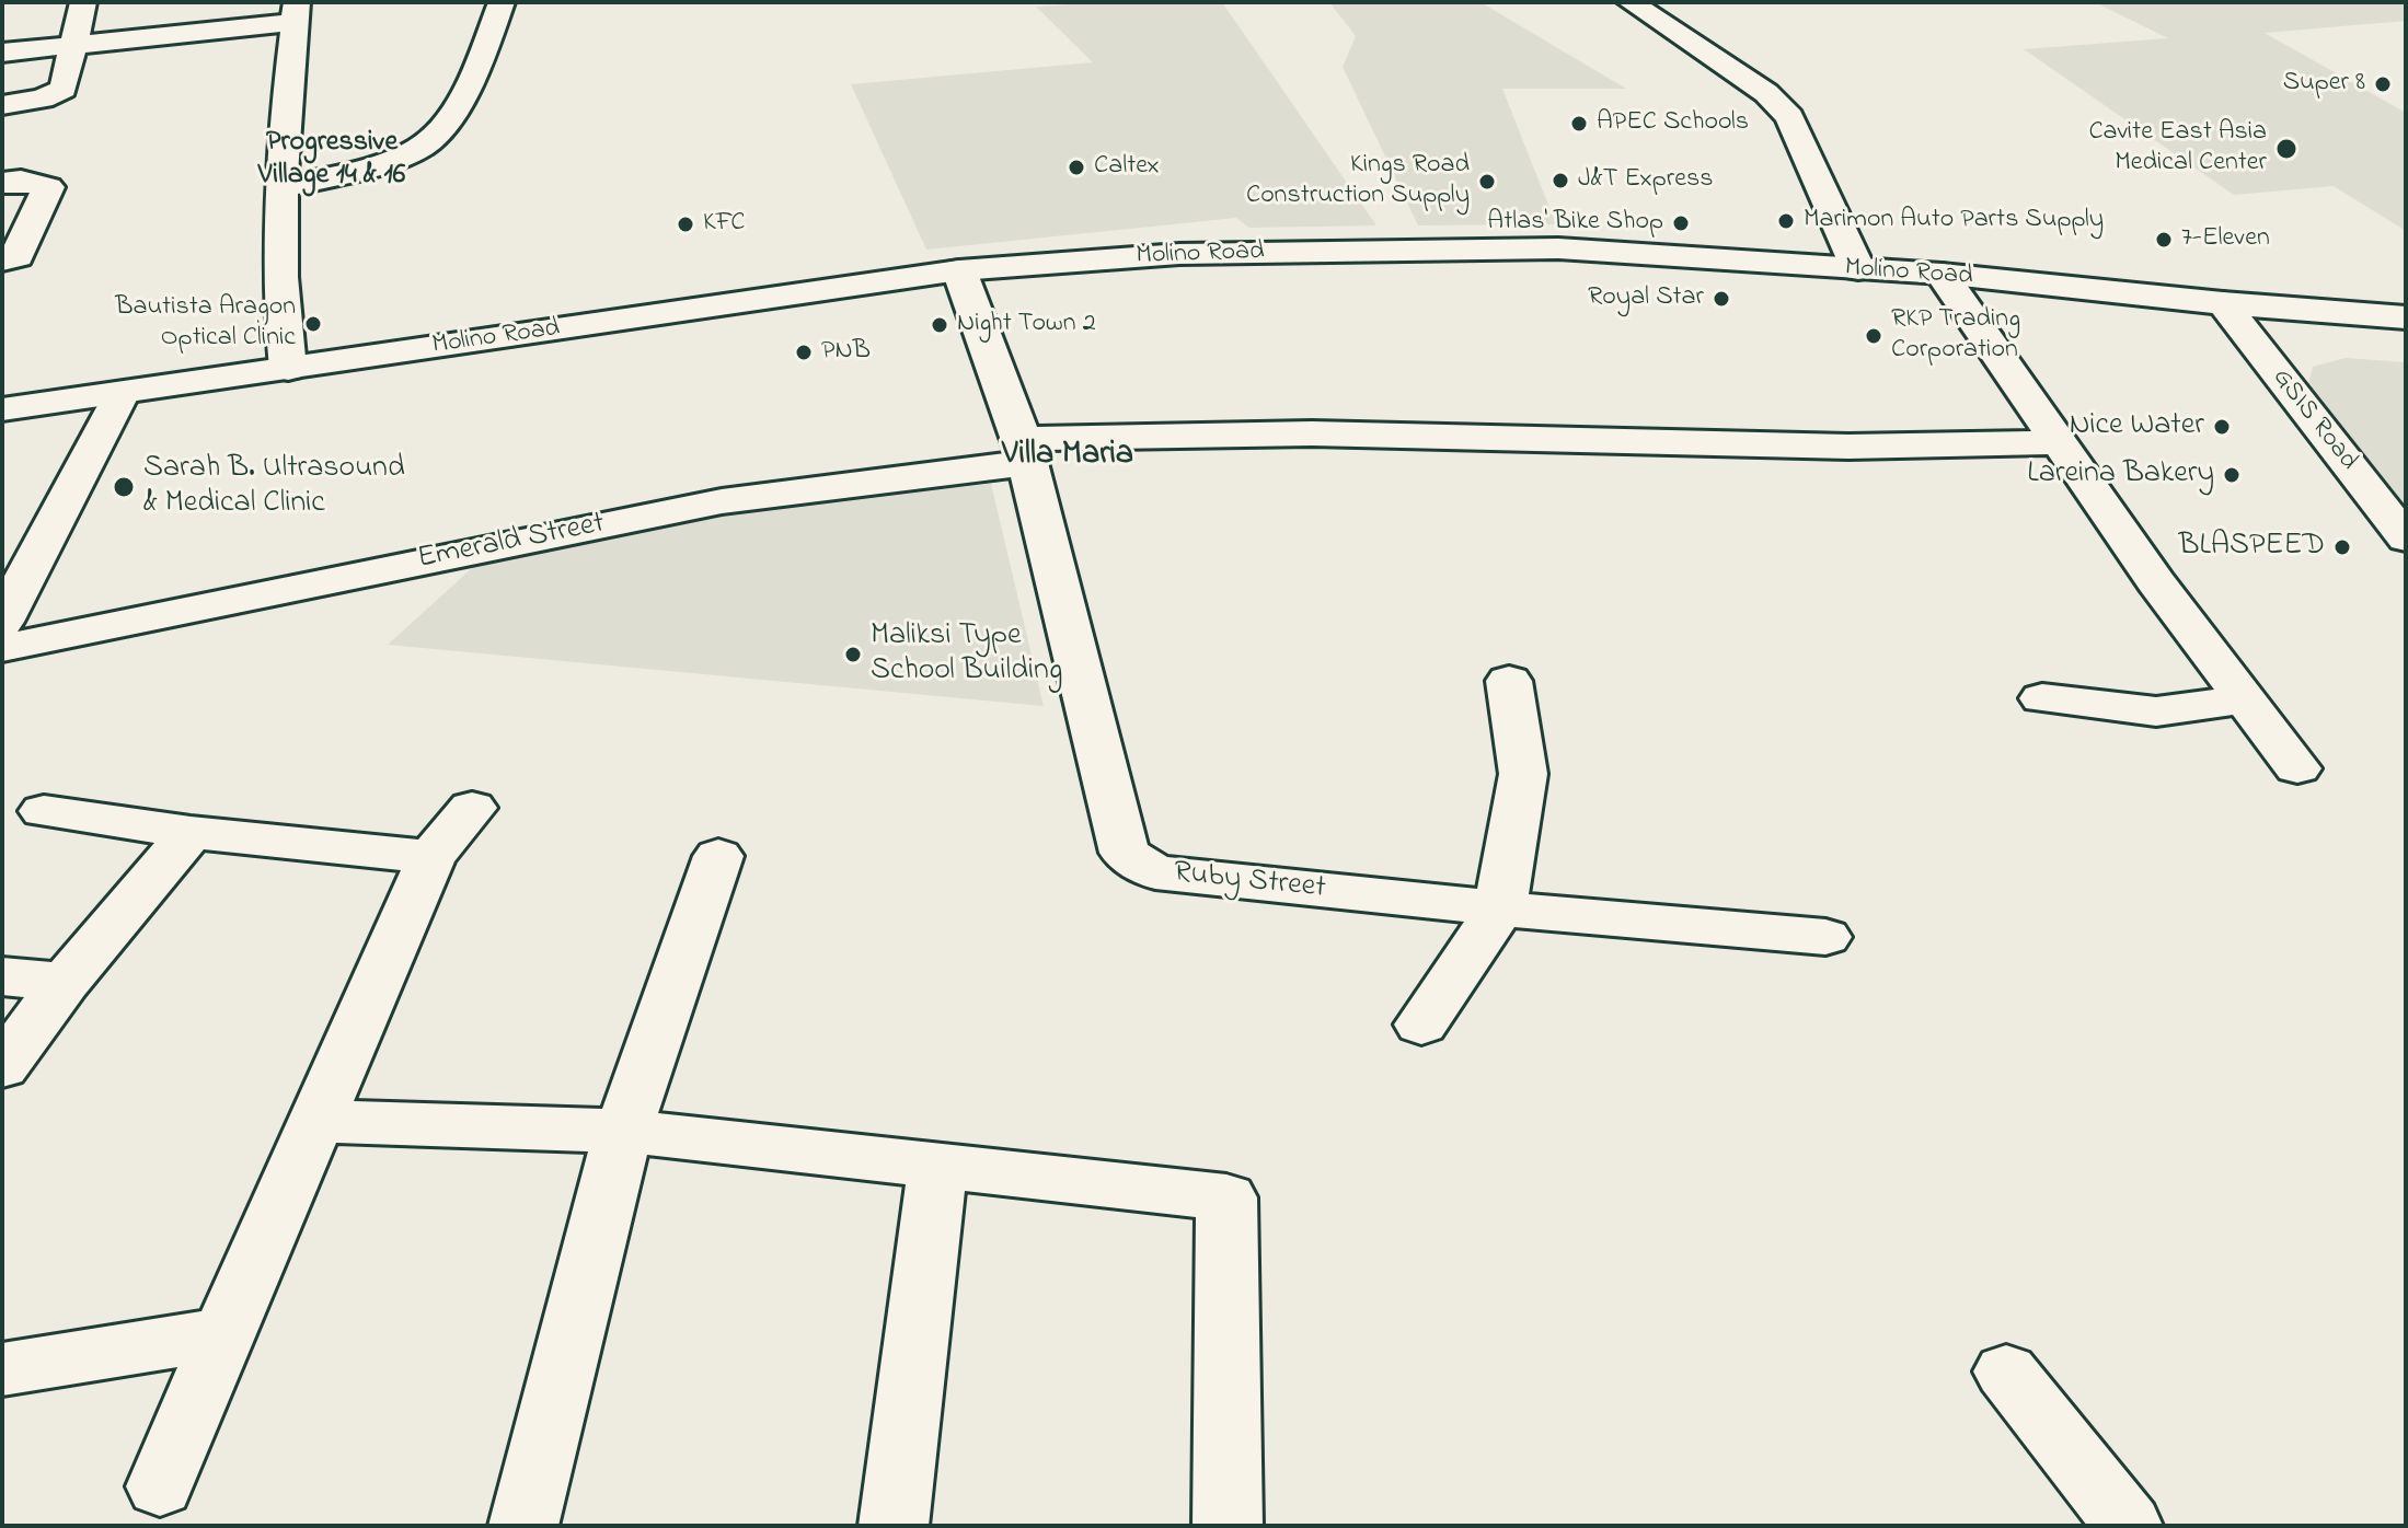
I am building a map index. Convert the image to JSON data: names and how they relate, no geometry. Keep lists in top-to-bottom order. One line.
{"streets":{"street":["Molino Road","GSIS Road","Emerald Street","Ruby Street"]},"crossings":[["Molino Road","GSIS Road"],["Molino Road","Ruby Street"],["Emerald Street","Ruby Street"]],"districts":["Progressive Village 14 & 16","Villa Maria"],"places":["Super 8","APEC Schools","Cavite East Asia Medical Center","Caltex","J&T Express","Kings Road Construction Supply","Marimon Auto Parts Supply","Atlas' Bike Shop","KFC","7-Eleven","Royal Star","Bautista Aragon Optical Clinic","Night Town 2","RKP Trading Corporation","PNB","Nice Water","Lareina Bakery","Sarah B. Ultrasound & Medical Clinic","BLASPEED","Maliksi Type School Building"]}
